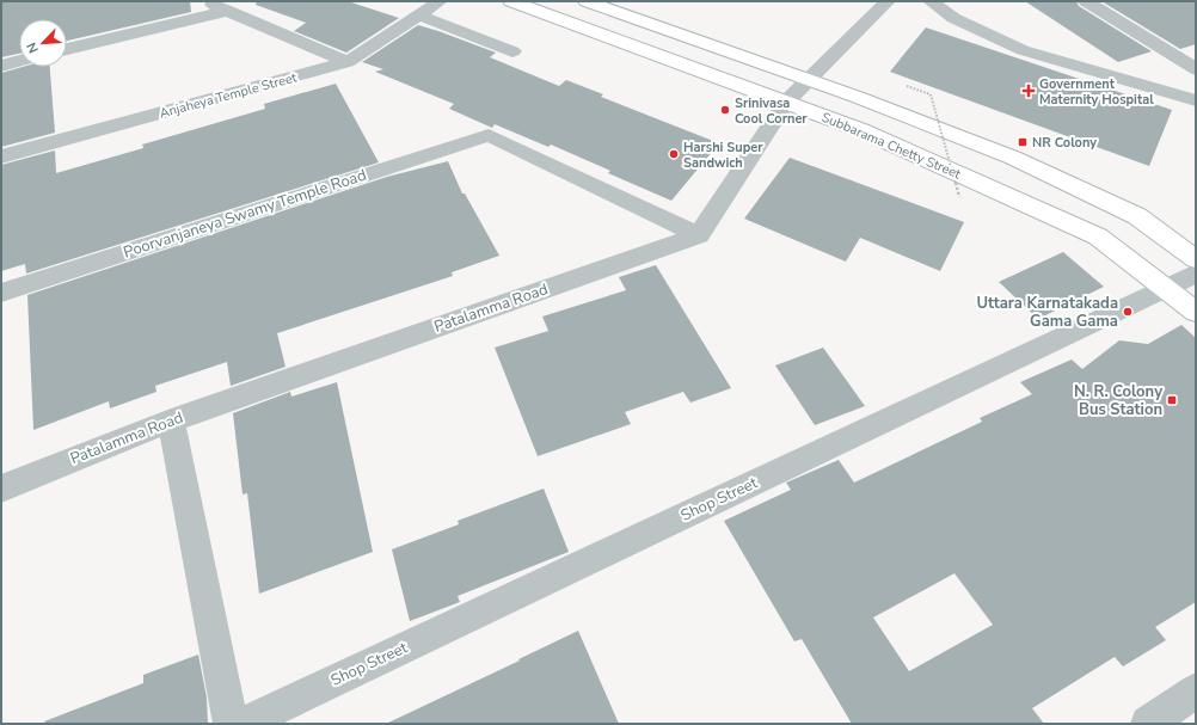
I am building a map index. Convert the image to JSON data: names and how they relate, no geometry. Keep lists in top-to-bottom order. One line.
{"streets":{"main road":["Subbarama Chetty Street"],"street":["Anjaheya Temple Street","Poorvanjaneya Swamy Temple Road","Patalamma Road","Shop Street"]},"crossings":[["Subbarama Chetty Street","Shop Street"],["Poorvanjaneya Swamy Temple Road","Patalamma Road"]],"places":{"health":["Government Maternity Hospital"],"other":["Srinivasa Cool Corner","Harshi Super Sandwich","Uttara Karnatakada Gama Gama"],"transit":["NR Colony","N. R. Colony Bus Station"]},"north":"bottom left"}
